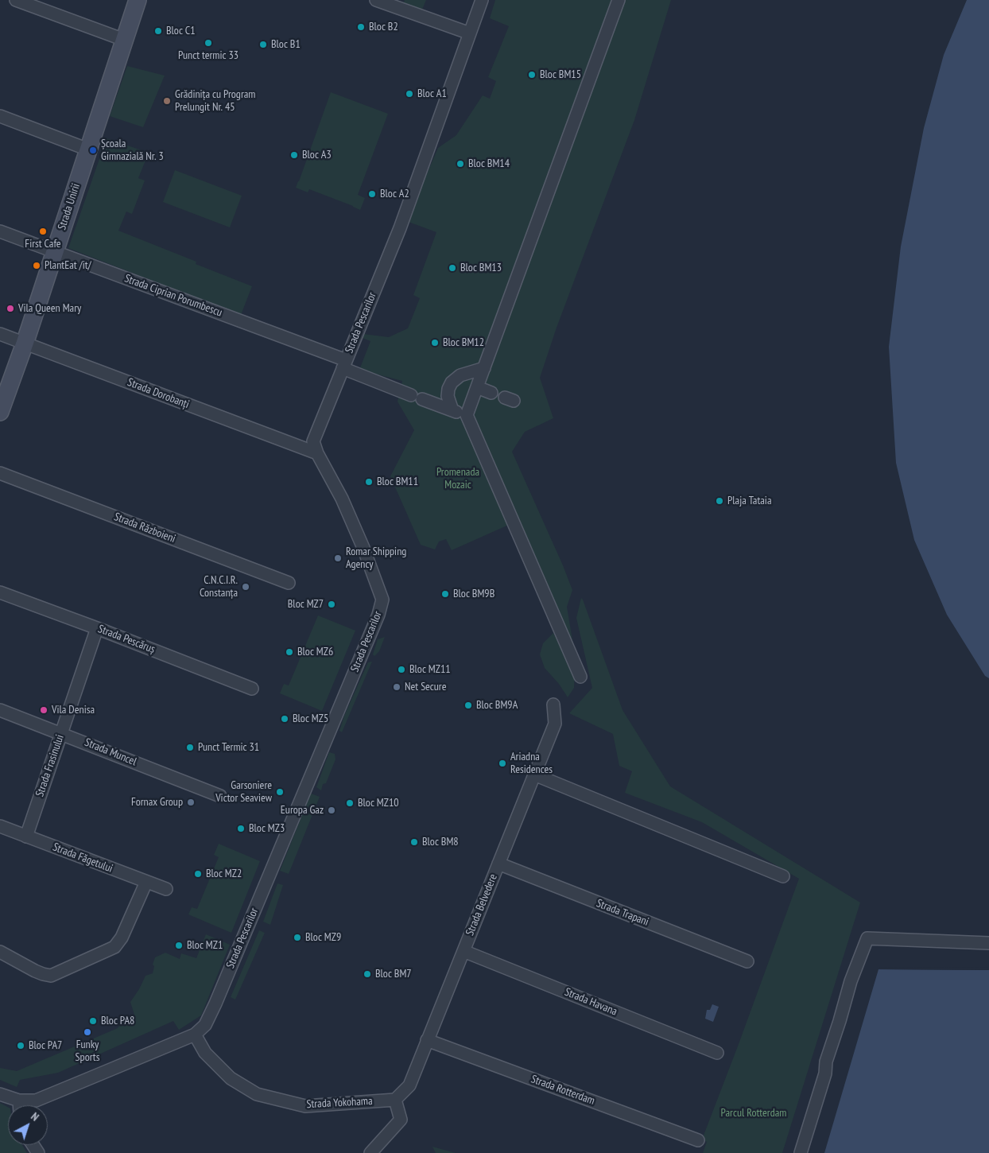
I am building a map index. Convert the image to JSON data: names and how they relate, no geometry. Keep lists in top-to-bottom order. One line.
{"streets":{"street":["Strada Unirii","Strada Ciprian Porumbescu","Strada Pescarilor","Strada Dorobanți","Strada Războieni","Strada Pescăruș","Strada Muncel","Strada Frasinului","Strada Făgetului","Strada Belvedere","Strada Trapani","Strada Havana","Strada Rotterdam","Strada Yokohama"]},"crossings":[["Strada Unirii","Strada Ciprian Porumbescu"],["Strada Unirii","Strada Dorobanți"],["Strada Ciprian Porumbescu","Strada Pescarilor"],["Strada Pescarilor","Strada Dorobanți"],["Strada Pescarilor","Strada Yokohama"],["Strada Pescăruș","Strada Frasinului"],["Strada Muncel","Strada Frasinului"],["Strada Frasinului","Strada Făgetului"],["Strada Belvedere","Strada Trapani"],["Strada Belvedere","Strada Havana"],["Strada Belvedere","Strada Rotterdam"],["Strada Belvedere","Strada Yokohama"]],"parks":["Promenada Mozaic","Parcul Rotterdam"],"places":["Bloc B2","Bloc C1","Punct termic 33","Bloc B1","Bloc BM15","Bloc A1","Grădinița cu Program Prelungit Nr. 45","Școala Gimnazială Nr. 3","Bloc A3","Bloc BM14","Bloc A2","First Cafe","PlantEat /it/","Bloc BM13","Vila Queen Mary","Bloc BM12","Bloc BM11","Plaja Tataia","Romar Shipping Agency","C.N.C.I.R. Constanța","Bloc BM9B","Bloc MZ7","Bloc MZ6","Bloc MZ11","Net Secure","Bloc BM9A","Vila Denisa","Bloc MZ5","Punct Termic 31","Ariadna Residences","Garsoniere Victor Seaview","Fornax Group","Bloc MZ10","Europa Gaz","Bloc MZ3","Bloc BM8","Bloc MZ2","Bloc MZ9","Bloc MZ1","Bloc BM7","Bloc PA8","Funky Sports","Bloc PA7"],"north":"top right"}
